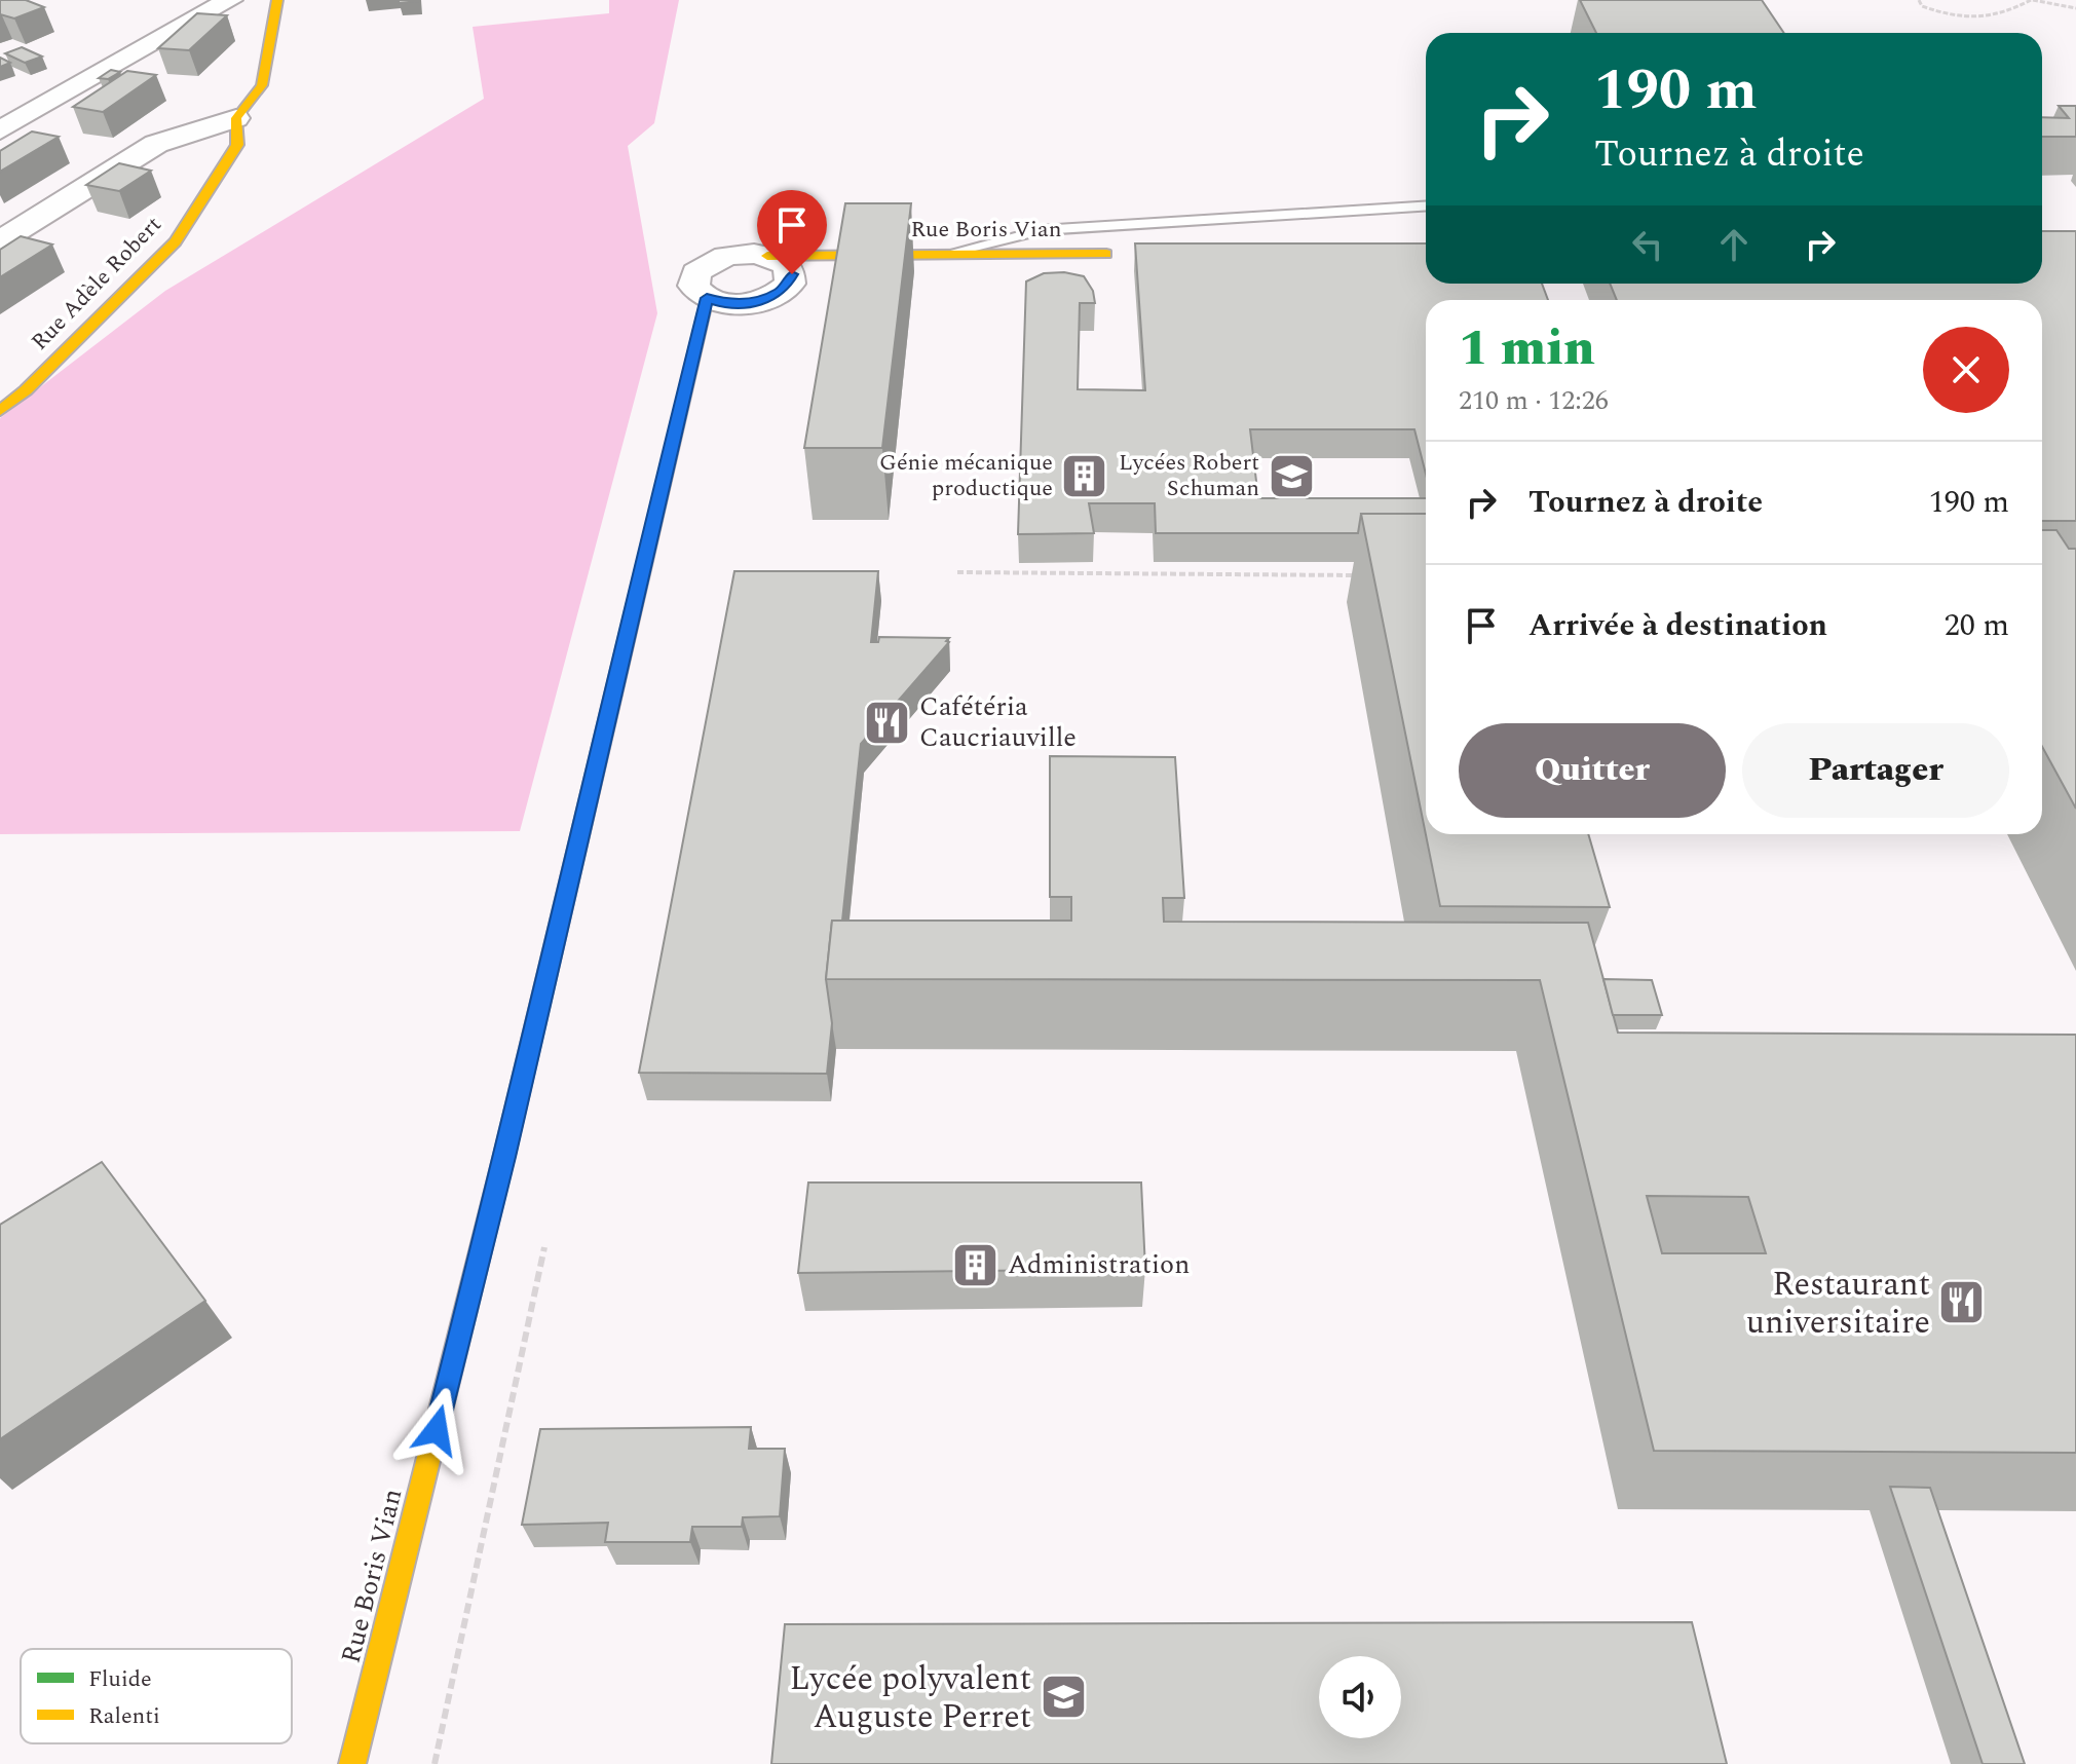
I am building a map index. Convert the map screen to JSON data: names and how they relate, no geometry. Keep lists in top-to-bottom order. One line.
{"streets":{"street":["Rue Boris Vian","Rue Adèle Robert"]},"places":{"building":["Génie mécanique productique","Administration"],"school or university":["Lycées Robert Schuman","Lycée polyvalent Auguste Perret"],"restaurant":["Cafétéria Caucriauville","Restaurant universitaire"]},"legend":["Fluide","Ralenti"],"page":{"turn":["190 m","Tournez à droite"],"heading":["1 min","210 m · 12:26"],"list":[{"name":"Tournez à droite","value":"190 m"},{"name":"Arrivée à destination","value":"20 m"}],"buttons":["Quitter","Partager"]}}
